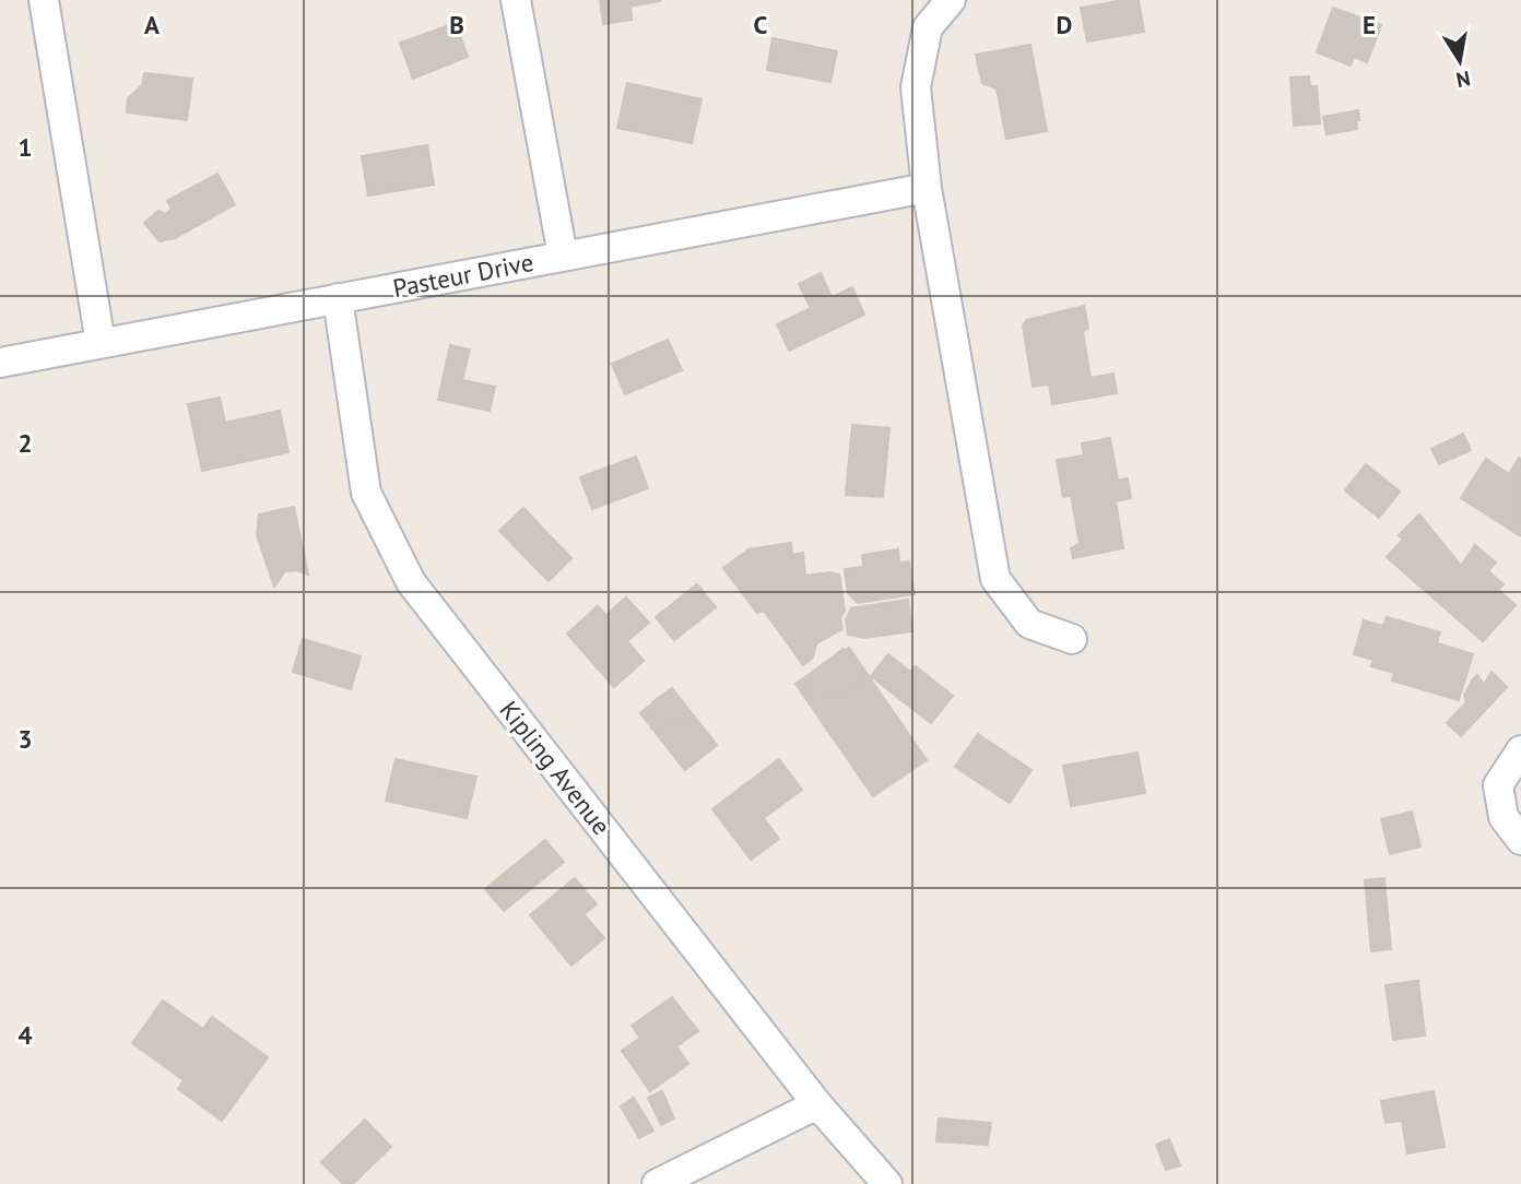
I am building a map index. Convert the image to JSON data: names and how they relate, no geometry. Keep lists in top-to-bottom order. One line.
{"streets":{"street":["Pasteur Drive","Kipling Avenue"]},"crossings":[["Pasteur Drive","Kipling Avenue"]],"north":"bottom","grid":{"columns":["A","B","C","D","E"],"rows":["1","2","3","4"]}}
